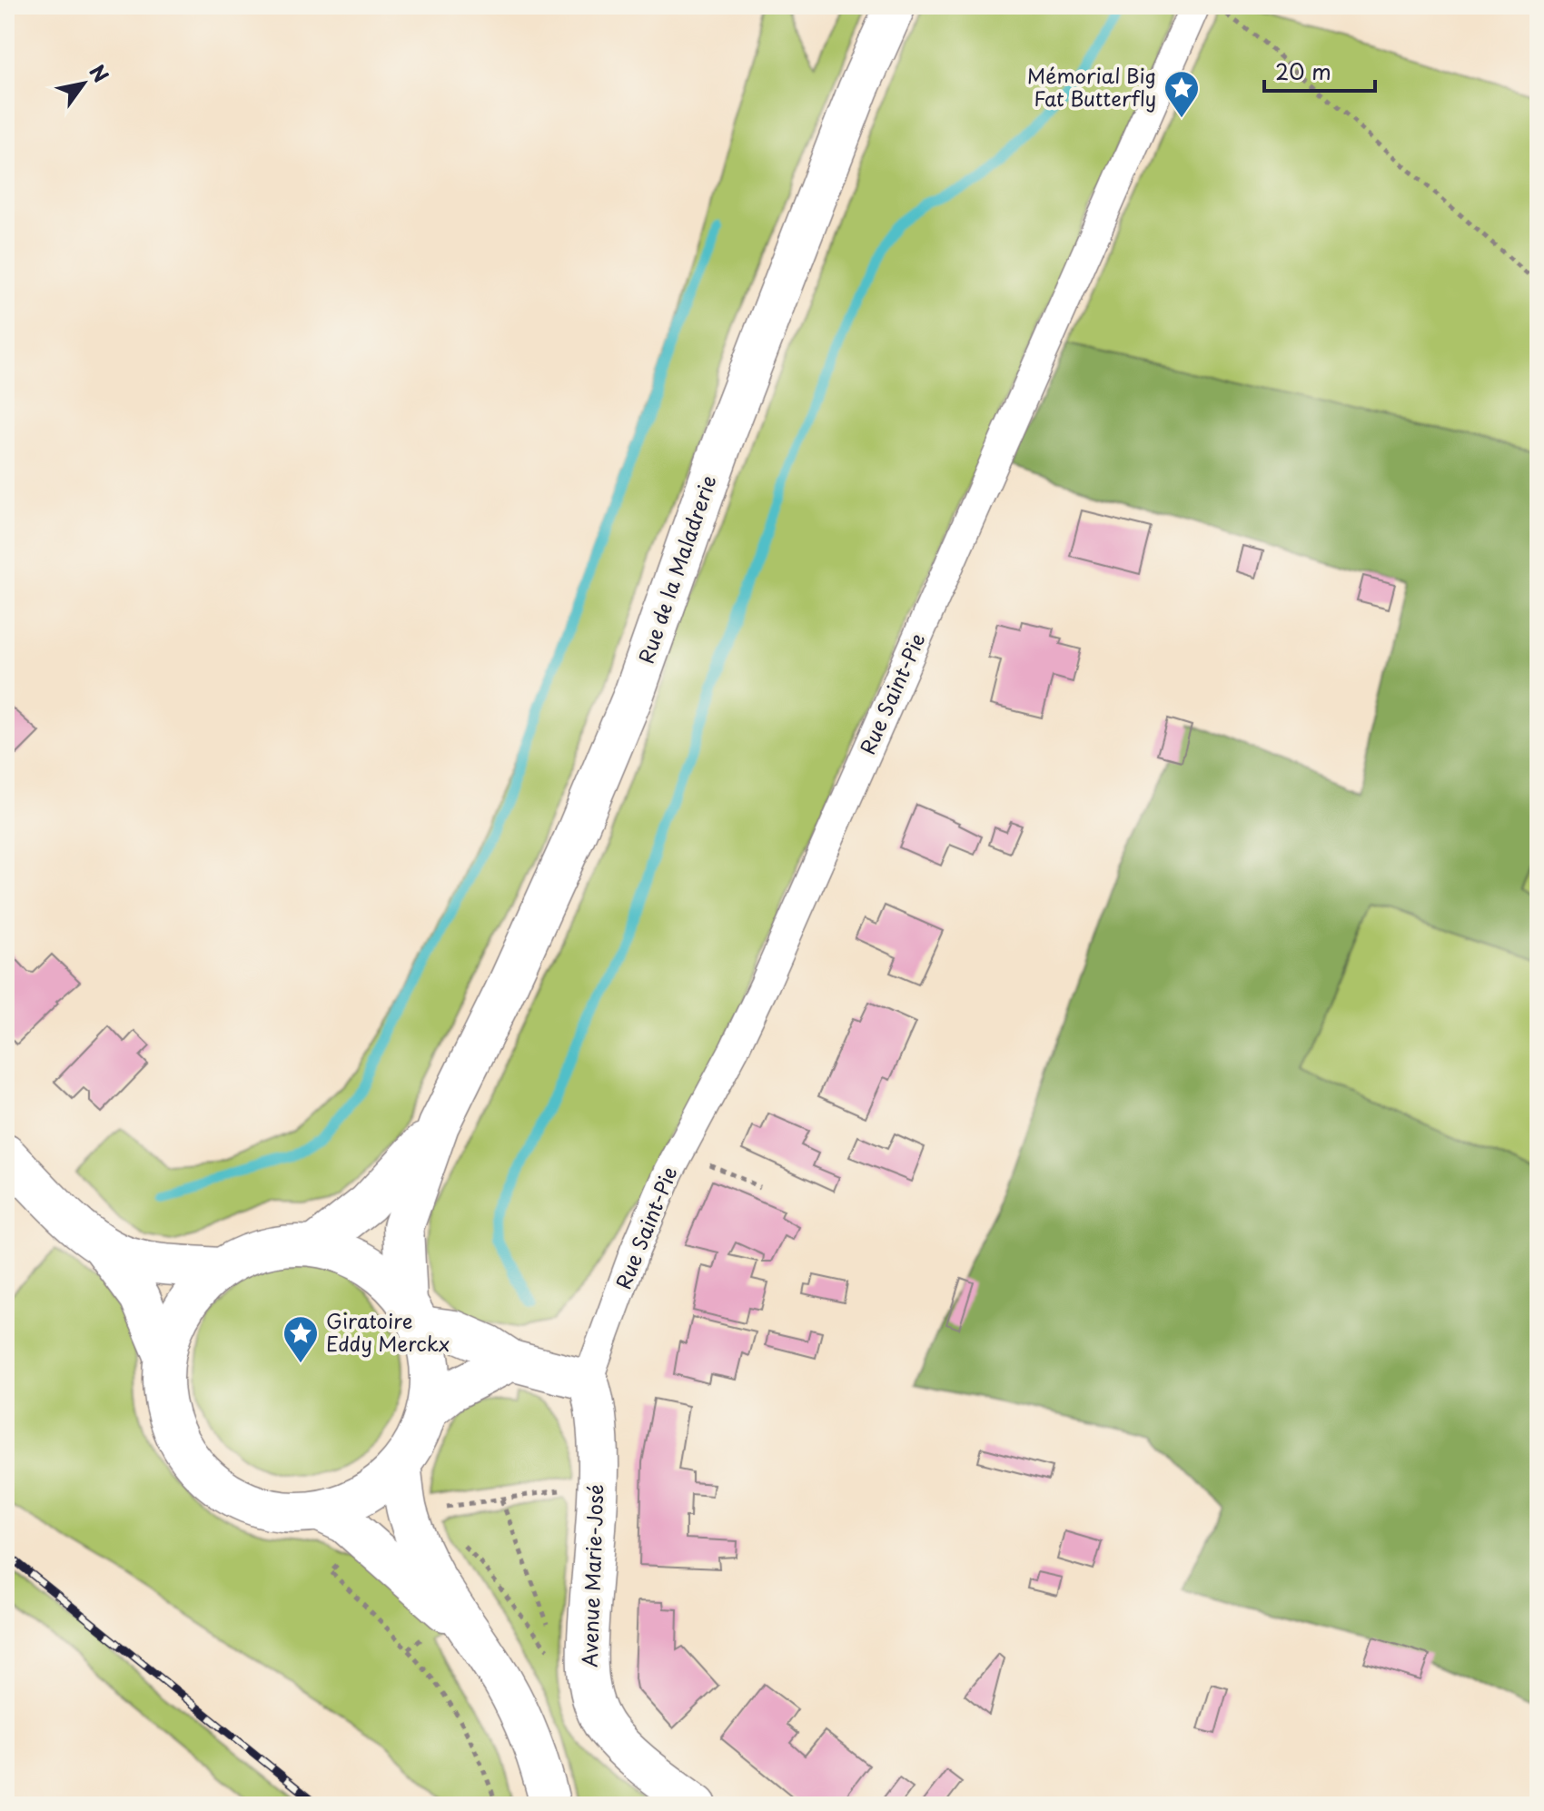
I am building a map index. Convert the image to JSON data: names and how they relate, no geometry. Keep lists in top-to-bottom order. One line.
{"streets":{"main road":["Rue de la Maladrerie","Avenue Marie-José"],"street":["Rue Saint-Pie"]},"crossings":[["Rue Saint-Pie","Avenue Marie-José"]],"places":{"place":["Mémorial Big Fat Butterfly","Giratoire Eddy Merckx"]},"scale_bar":"20 m","north":"top right"}
